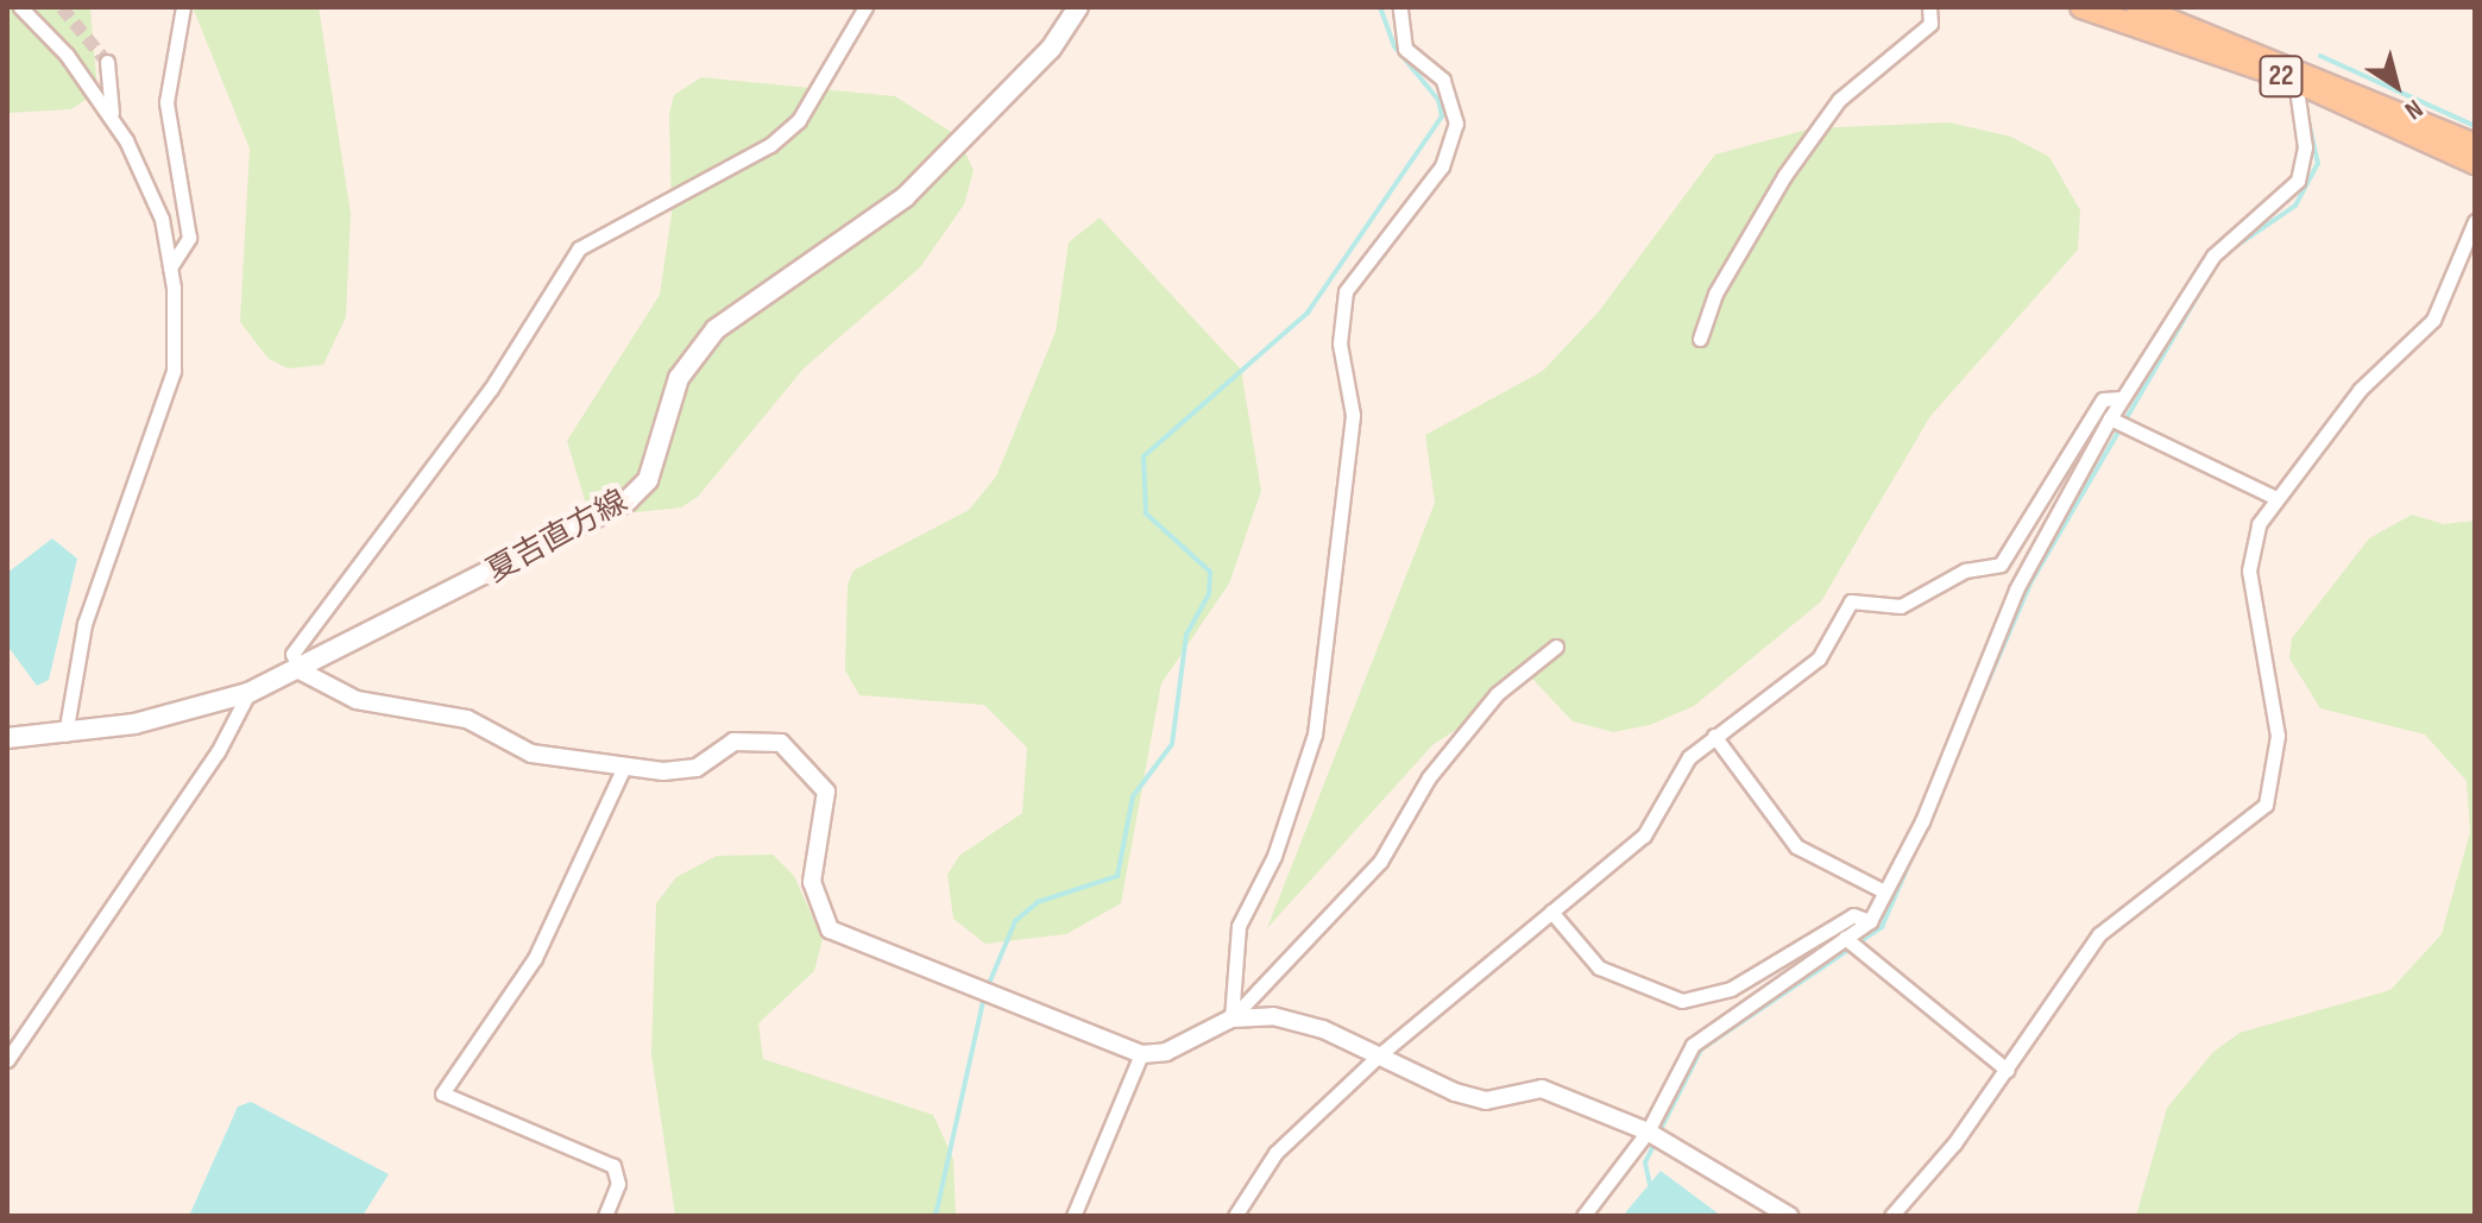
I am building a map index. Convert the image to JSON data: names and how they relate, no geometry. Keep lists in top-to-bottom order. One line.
{"streets":{"main road":["22","夏吉直方線"]},"north":"bottom right"}
